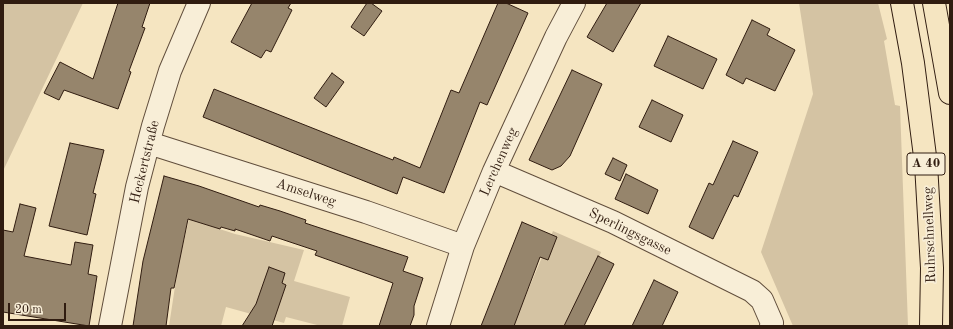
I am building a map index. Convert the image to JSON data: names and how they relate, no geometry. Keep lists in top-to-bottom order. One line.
{"streets":{"highway":["A 40","Ruhrschnellweg"],"street":["Heckertstraße","Lerchenweg","Amselweg","Sperlingsgasse"]},"crossings":[["Heckertstraße","Amselweg"],["Lerchenweg","Amselweg"],["Lerchenweg","Sperlingsgasse"]],"scale_bar":"20 m"}
